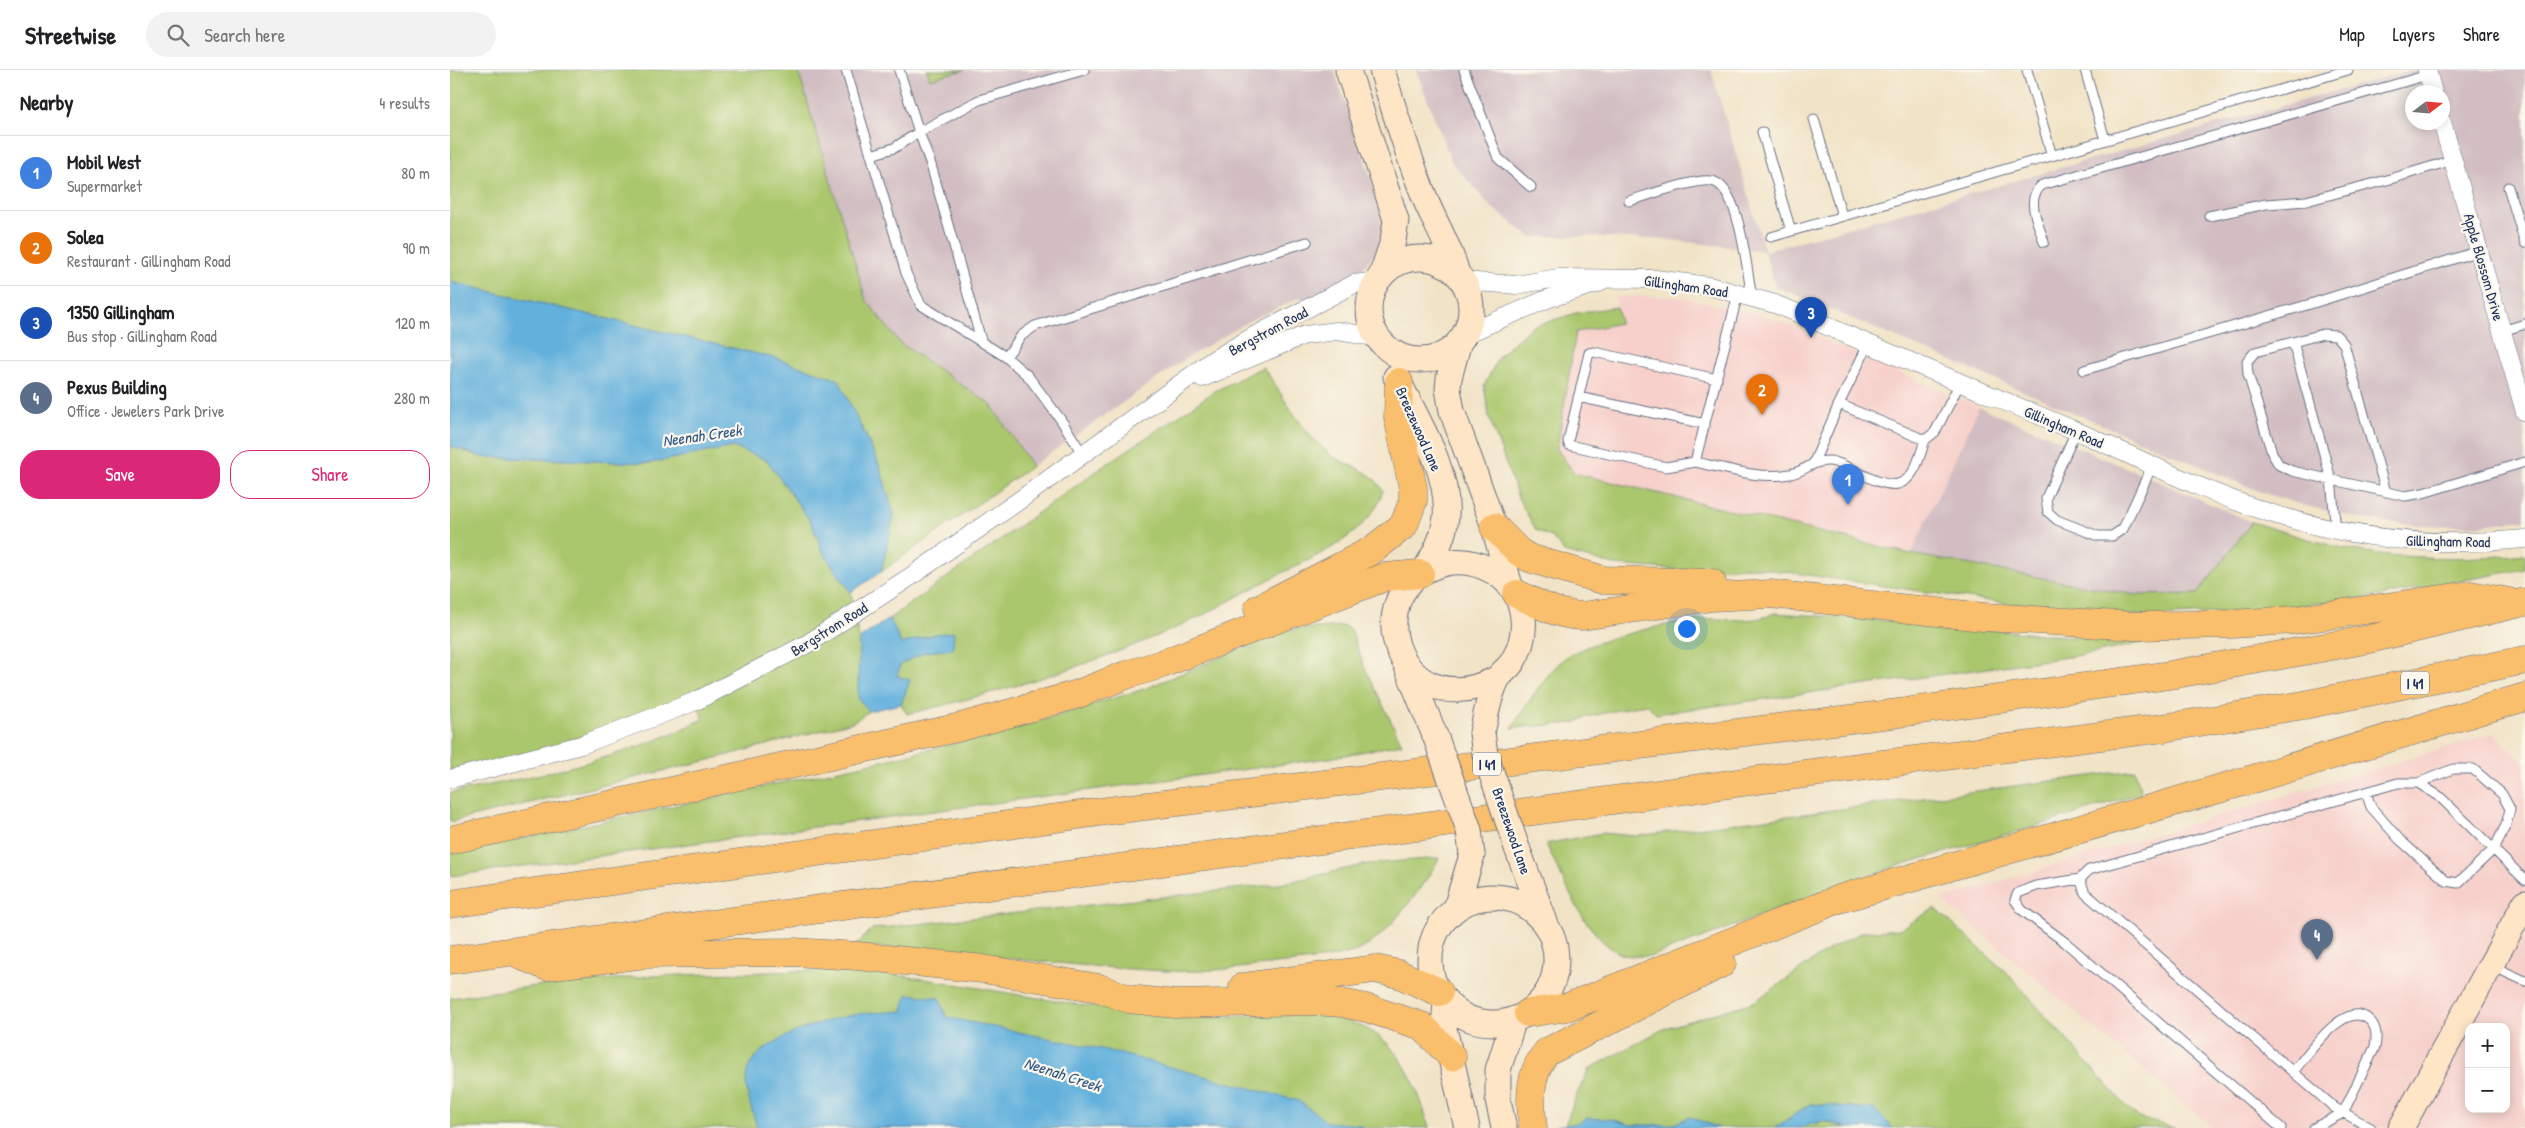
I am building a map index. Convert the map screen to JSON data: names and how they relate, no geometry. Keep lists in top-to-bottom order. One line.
{"streets":{"highway":["I 41"],"main road":["Breezewood Lane"],"street":["Apple Blossom Drive","Gillingham Road","Bergstrom Road"]},"crossings":[["Gillingham Road","Bergstrom Road"],["Gillingham Road","Breezewood Lane"],["Bergstrom Road","Breezewood Lane"]],"water":["Neenah Creek"],"north":"right","page":{"header":"Streetwise","search":"Search here","nav":["Map","Layers","Share"],"heading":["Nearby","4 results"],"list":[{"mark":"1","name":"Mobil West","note":"Supermarket","value":"80 m"},{"mark":"2","name":"Solea","note":"Restaurant · Gillingham Road","value":"90 m"},{"mark":"3","name":"1350 Gillingham","note":"Bus stop · Gillingham Road","value":"120 m"},{"mark":"4","name":"Pexus Building","note":"Office · Jewelers Park Drive","value":"280 m"}],"pins":["3","2","1","4"],"buttons":["Save","Share"],"map_buttons":["+","−"]}}
